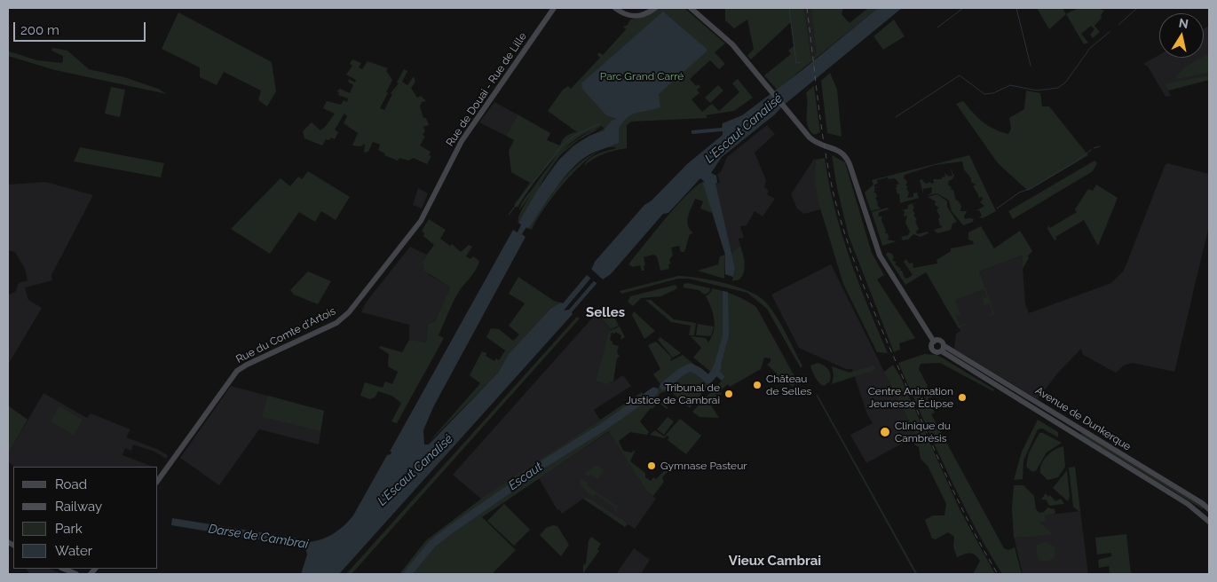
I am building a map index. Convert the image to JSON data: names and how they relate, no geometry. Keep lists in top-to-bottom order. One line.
{"streets":{"main road":["Rue de Douai - Rue de Lille","Rue du Comte d'Artois","Avenue de Dunkerque"]},"crossings":[["Rue de Douai - Rue de Lille","Rue du Comte d'Artois"]],"districts":["Selles","Vieux Cambrai"],"water":["L'Escaut Canalisé","Escaut","Darse de Cambrai"],"parks":["Parc Grand Carré"],"places":["Château de Selles","Tribunal de Justice de Cambrai","Centre Animation Jeunesse Éclipse","Clinique du Cambrésis","Gymnase Pasteur"],"legend":["Road","Railway","Park","Water"],"scale_bar":"200 m","north":"top"}
